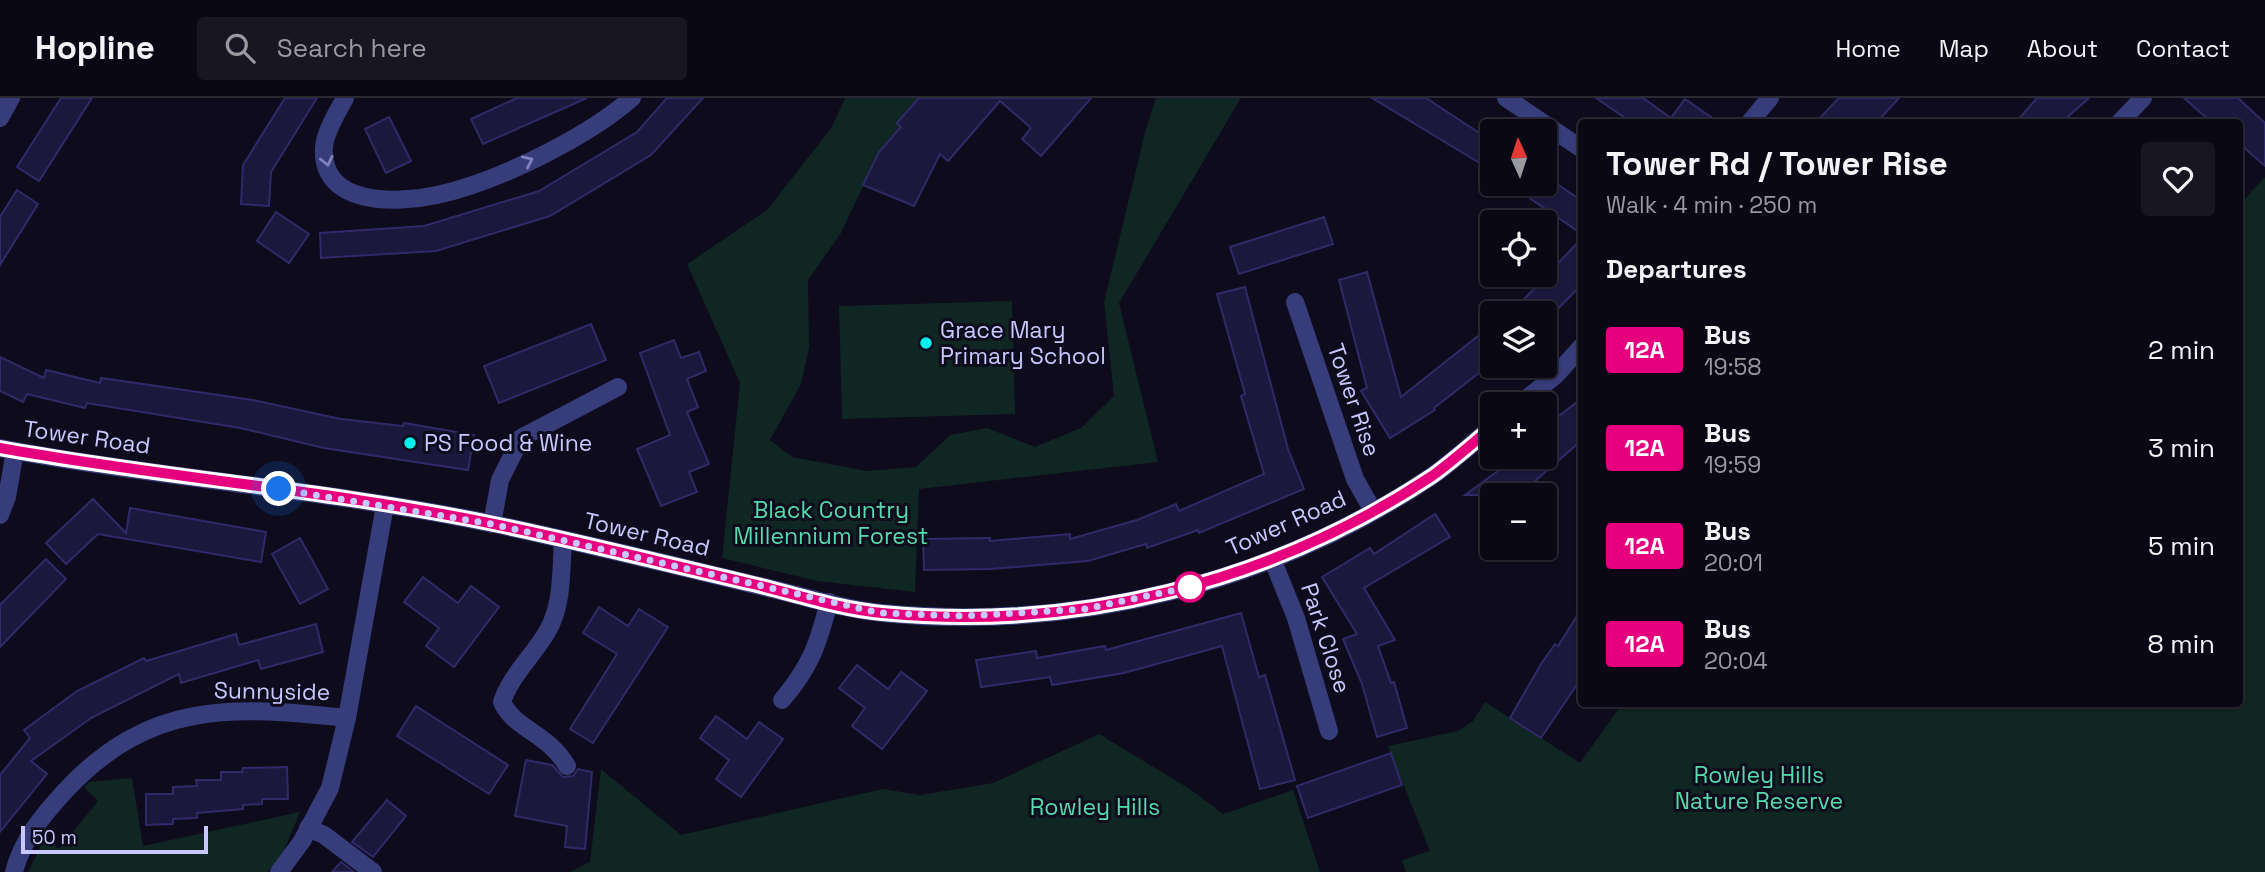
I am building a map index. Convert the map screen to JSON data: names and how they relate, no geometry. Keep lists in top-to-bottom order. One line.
{"streets":{"street":["Tower Rise","Tower Road","Park Close","Sunnyside"]},"crossings":[["Tower Rise","Tower Road"],["Tower Road","Park Close"]],"parks":["Black Country Millennium Forest","Rowley Hills Nature Reserve","Rowley Hills"],"places":["Grace Mary Primary School","PS Food & Wine"],"lines":["bus line 12A"],"scale_bar":"50 m","north":"top","page":{"header":"Hopline","search":"Search here","nav":["Home","Map","About","Contact"],"map_buttons":["+","−"],"heading":[["Tower Rd / Tower Rise","Walk · 4 min · 250 m"],"Departures"],"list":[{"mark":"12A","name":"Bus","note":"19:58","value":"2 min"},{"mark":"12A","name":"Bus","note":"19:59","value":"3 min"},{"mark":"12A","name":"Bus","note":"20:01","value":"5 min"},{"mark":"12A","name":"Bus","note":"20:04","value":"8 min"}],"scale":"50 m"}}
